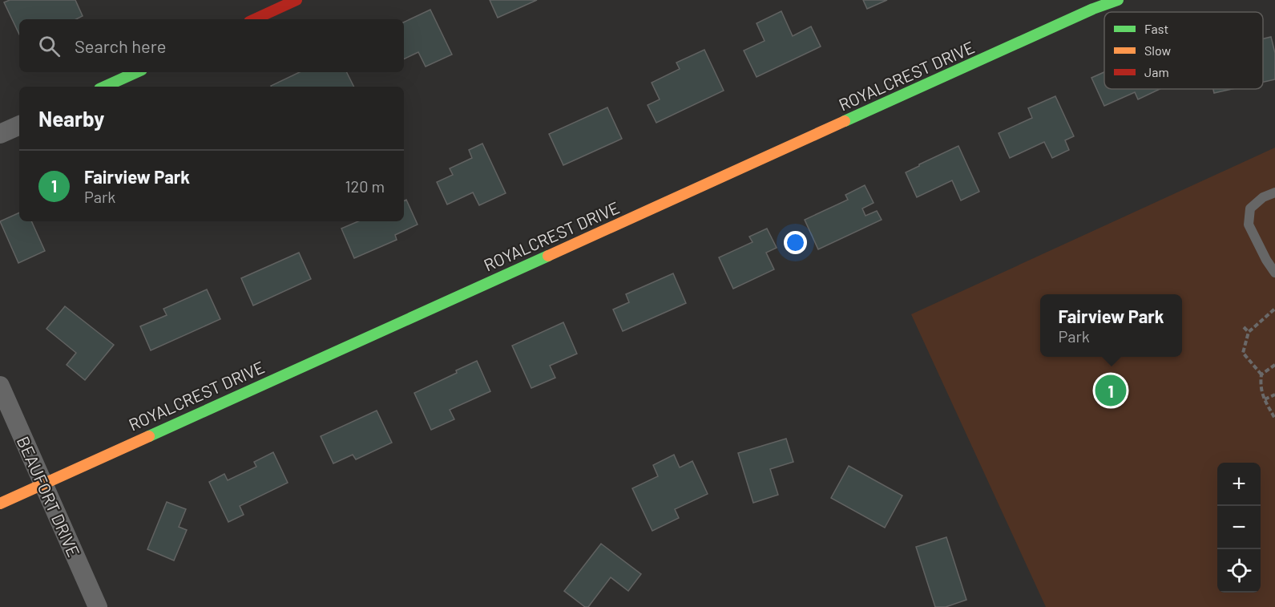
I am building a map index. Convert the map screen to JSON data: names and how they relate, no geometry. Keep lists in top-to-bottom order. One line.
{"streets":{"street":["ROYALCREST DRIVE","BEAUFORT DRIVE"]},"crossings":[["ROYALCREST DRIVE","BEAUFORT DRIVE"]],"legend":["Fast","Slow","Jam"],"page":{"search":"Search here","heading":"Nearby","list":[{"mark":"1","name":"Fairview Park","note":"Park","value":"120 m"}],"popup":["Fairview Park","Park"],"pins":"1","map_buttons":["+","−"]}}
